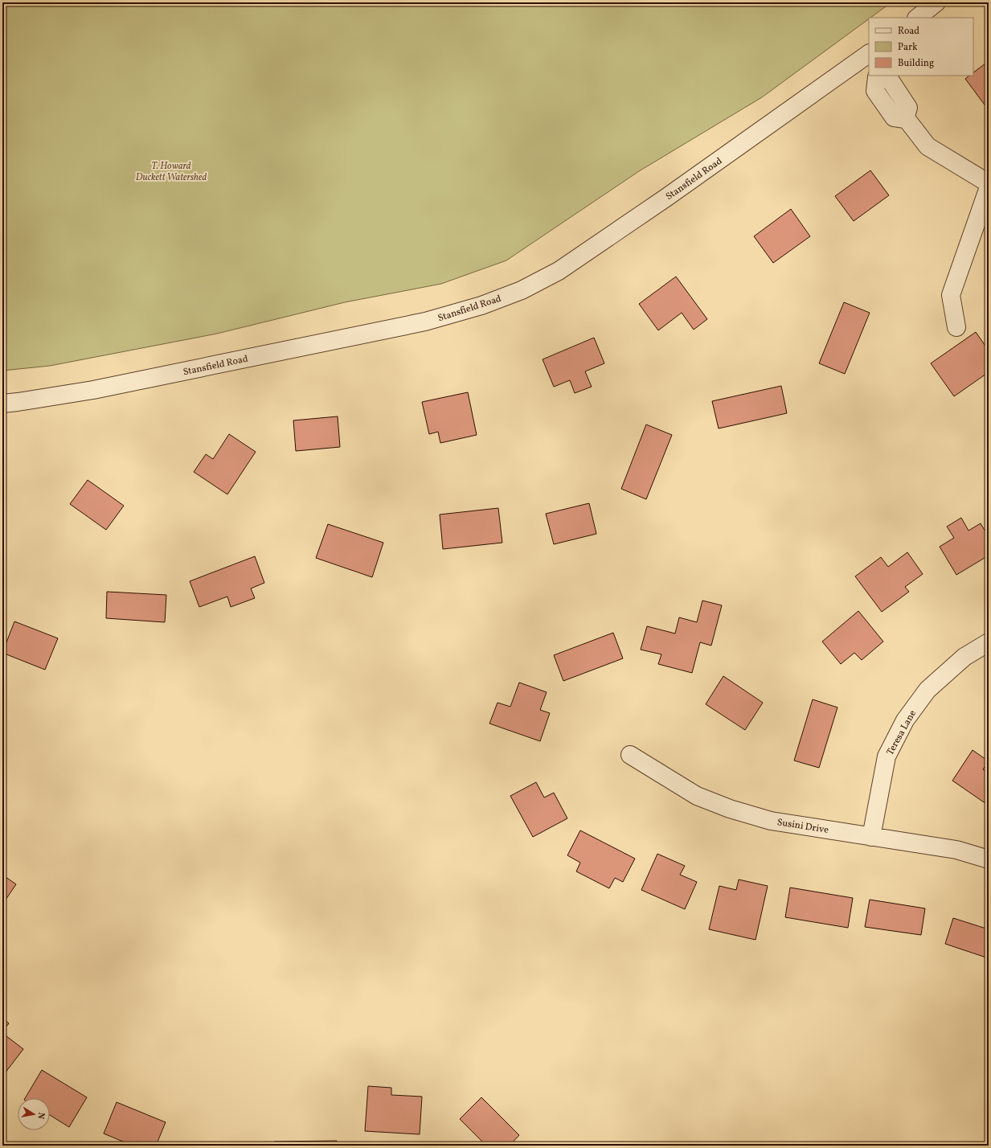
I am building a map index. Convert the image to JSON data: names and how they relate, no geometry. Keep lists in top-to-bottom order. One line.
{"streets":{"street":["Stansfield Road","Teresa Lane","Susini Drive"]},"crossings":[["Teresa Lane","Susini Drive"]],"parks":["T. Howard Duckett Watershed"],"legend":["Road","Park","Building"],"north":"right"}
